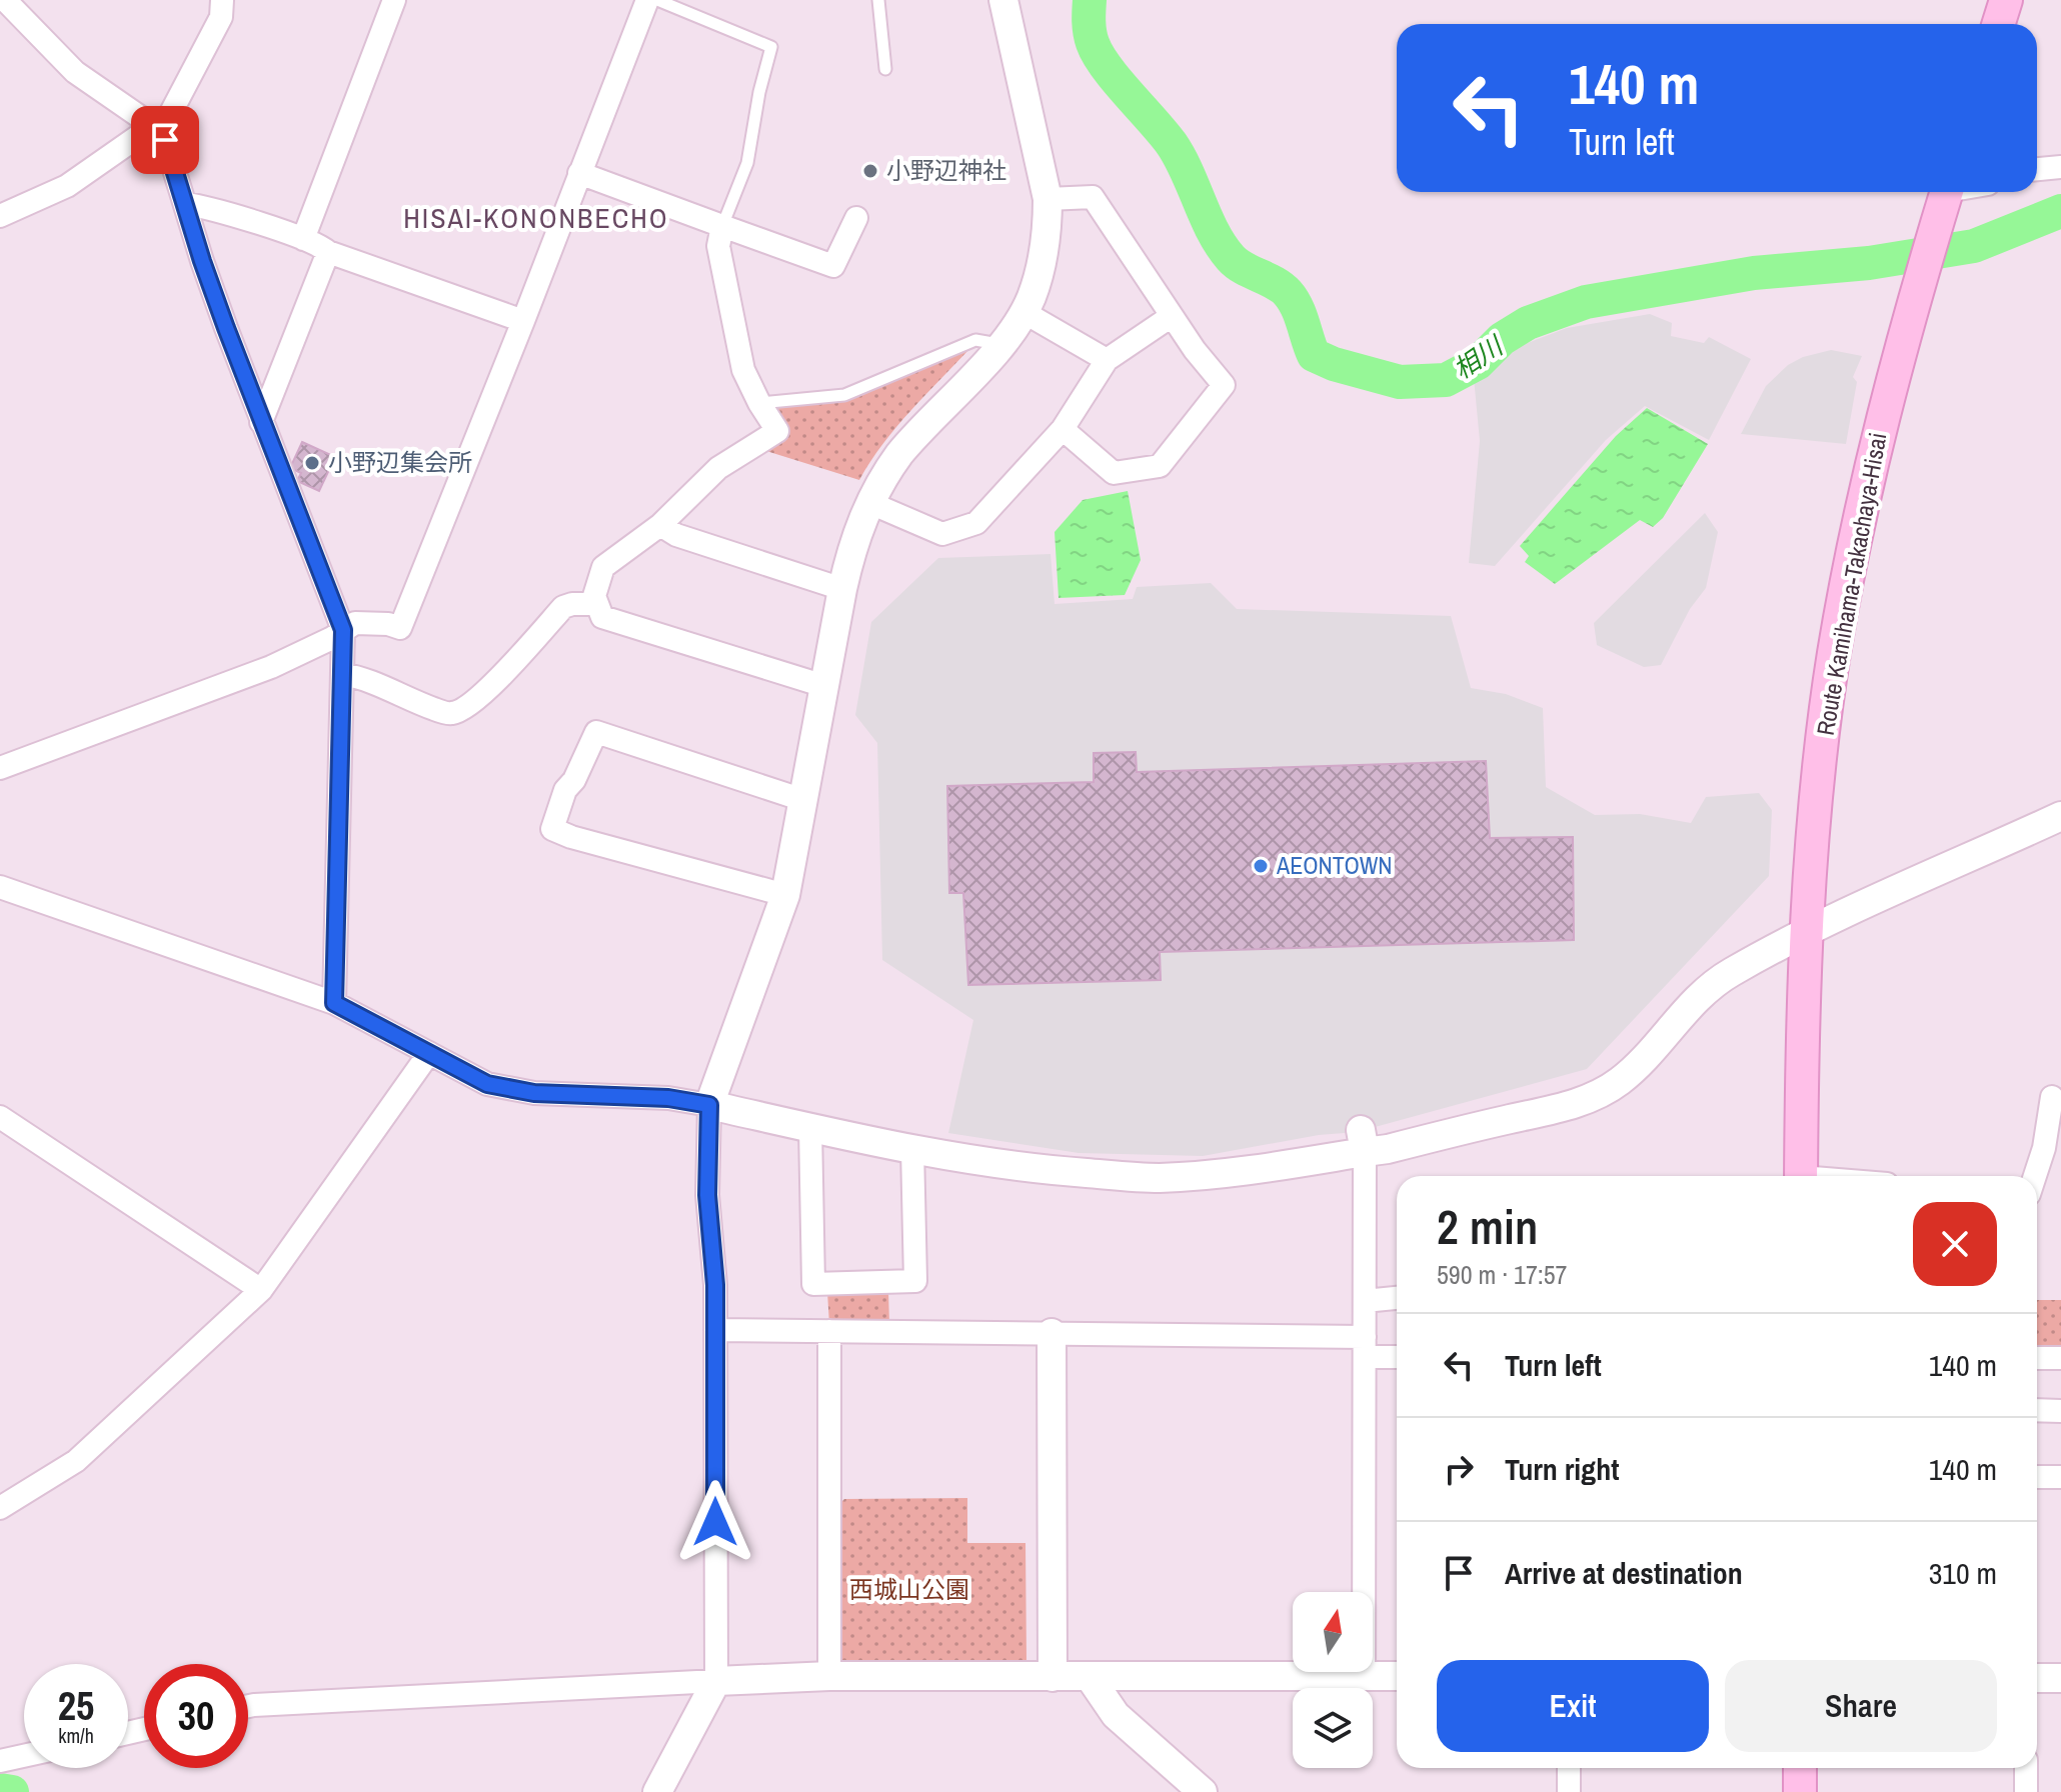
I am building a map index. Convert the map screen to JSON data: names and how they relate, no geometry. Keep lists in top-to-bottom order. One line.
{"streets":{"main road":["Route Kamihama-Takachaya-Hisai"]},"districts":["HISAI-KONONBECHO"],"water":["相川"],"parks":["西城山公園"],"places":["小野辺神社","小野辺集会所","AEONTOWN"],"north":"top","page":{"turn":["140 m","Turn left"],"heading":["2 min","590 m · 17:57"],"list":[{"name":"Turn left","value":"140 m"},{"name":"Turn right","value":"140 m"},{"name":"Arrive at destination","value":"310 m"}],"buttons":["Exit","Share"],"speed":"25 km/h","limit":"30"}}
